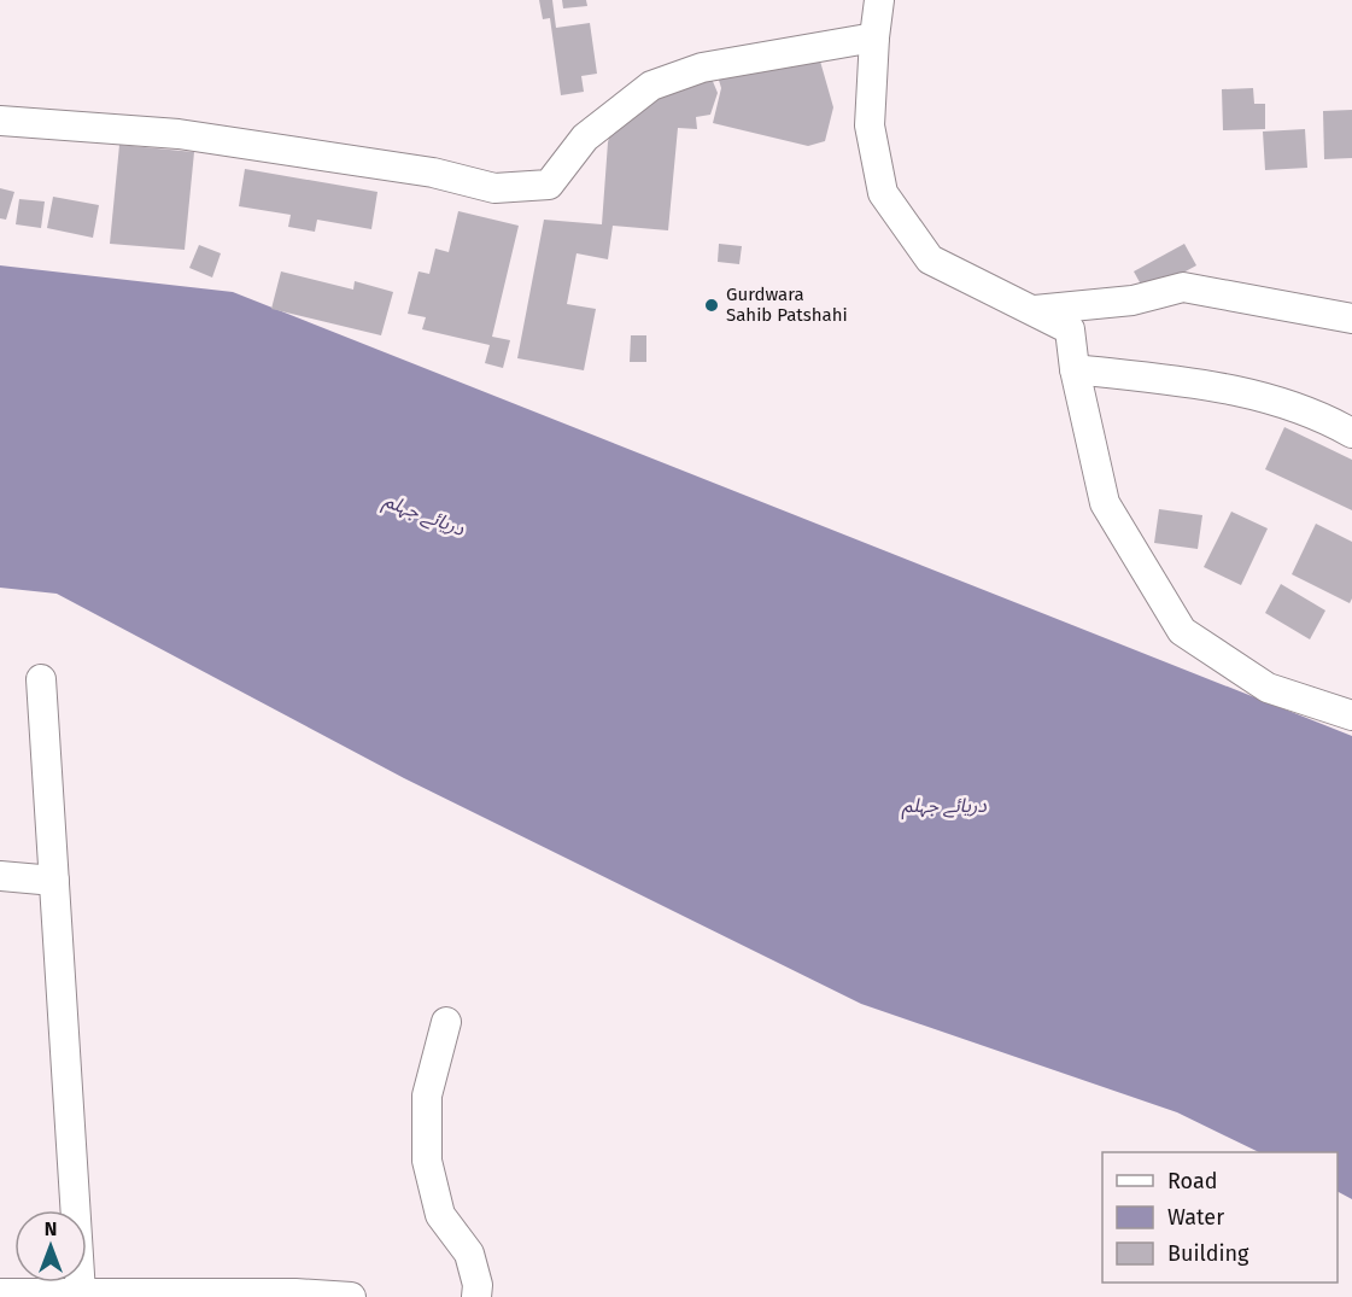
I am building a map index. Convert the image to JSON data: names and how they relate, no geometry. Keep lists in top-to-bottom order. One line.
{"water":["دریائے جہلم"],"places":["Gurdwara Sahib Patshahi"],"legend":["Road","Water","Building"],"north":"top"}
